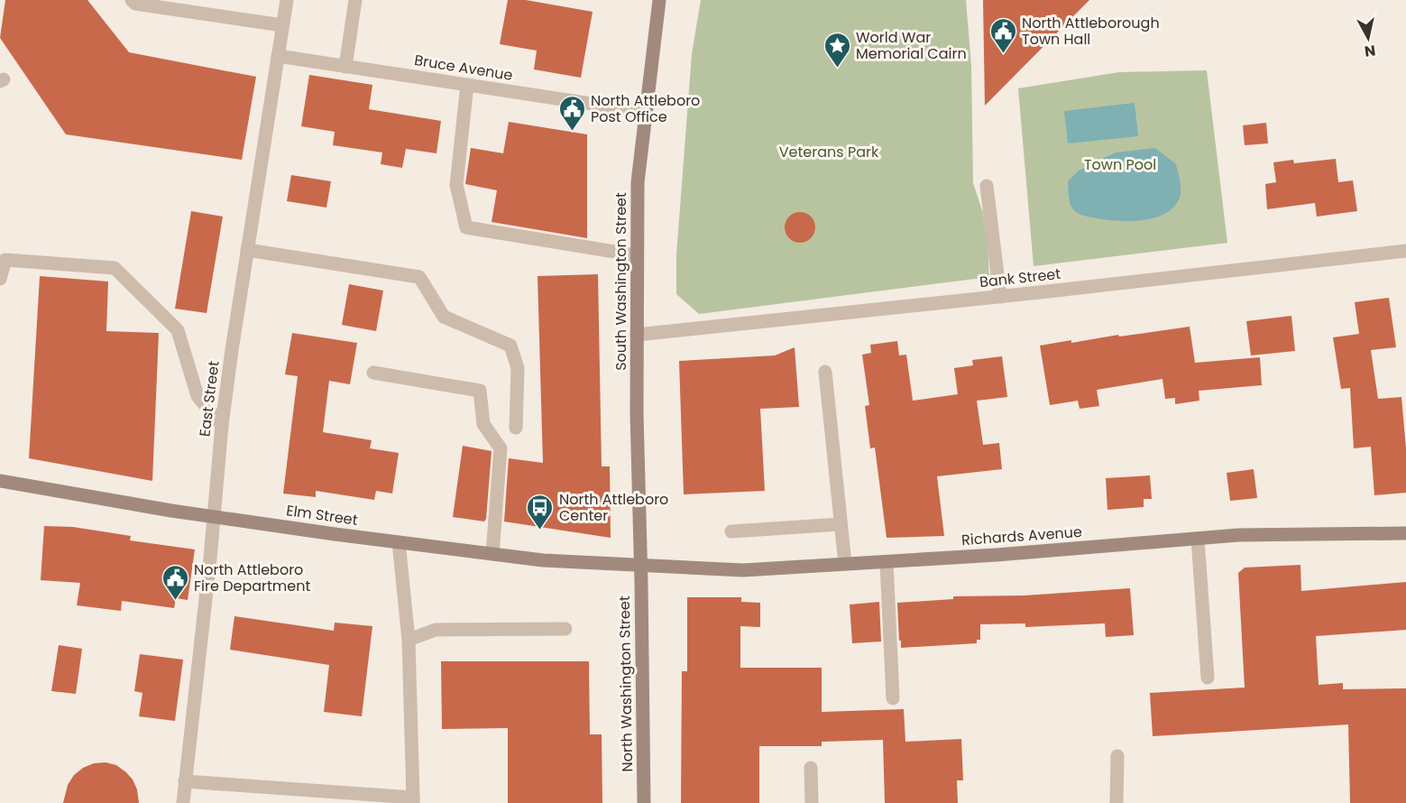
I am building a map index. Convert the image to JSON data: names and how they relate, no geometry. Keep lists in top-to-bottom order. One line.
{"streets":{"main road":["South Washington Street","Elm Street","Richards Avenue","North Washington Street"],"street":["Bruce Avenue","Bank Street","East Street"]},"crossings":[["Bruce Avenue","South Washington Street"],["Bruce Avenue","East Street"],["Bank Street","South Washington Street"],["South Washington Street","Elm Street"],["South Washington Street","Richards Avenue"],["South Washington Street","North Washington Street"],["East Street","Elm Street"],["Elm Street","Richards Avenue"],["Elm Street","North Washington Street"],["Richards Avenue","North Washington Street"]],"parks":["Veterans Park","Town Pool"],"places":{"public building":["North Attleborough Town Hall","North Attleboro Post Office","North Attleboro Fire Department"],"place":["World War Memorial Cairn"],"bus stop":["North Attleboro Center"]},"north":"bottom"}
